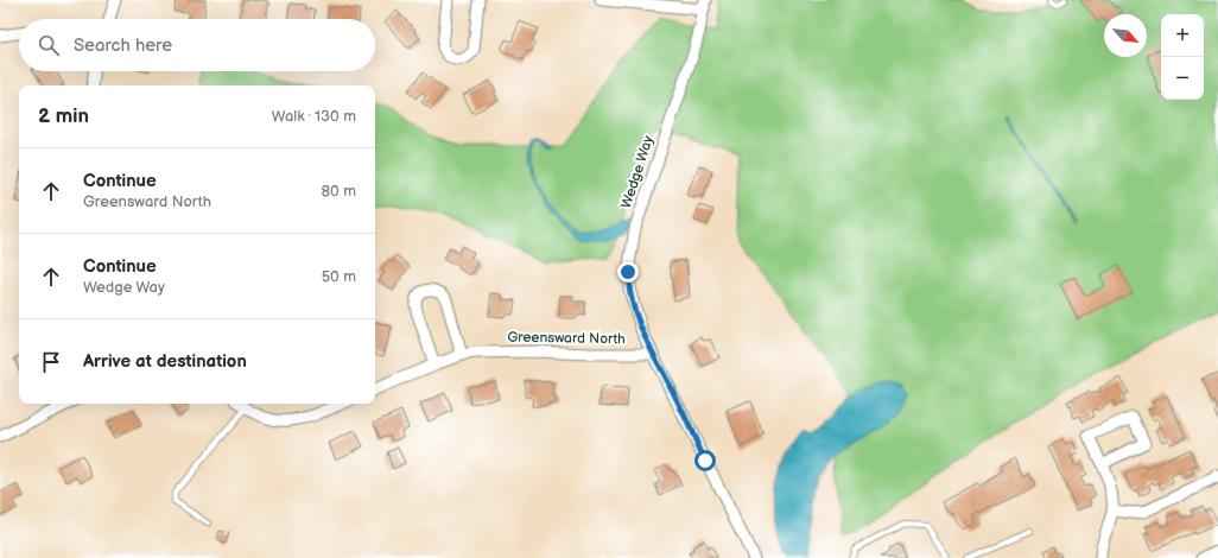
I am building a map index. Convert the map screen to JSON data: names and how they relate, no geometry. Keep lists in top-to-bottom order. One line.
{"streets":{"street":["Wedge Way","Greensward North"]},"crossings":[["Wedge Way","Greensward North"]],"north":"bottom right","page":{"map_buttons":["+","−"],"search":"Search here","heading":["2 min","Walk · 130 m"],"list":[["Continue","Greensward North","80 m"],["Continue","Wedge Way","50 m"],"Arrive at destination"]}}
